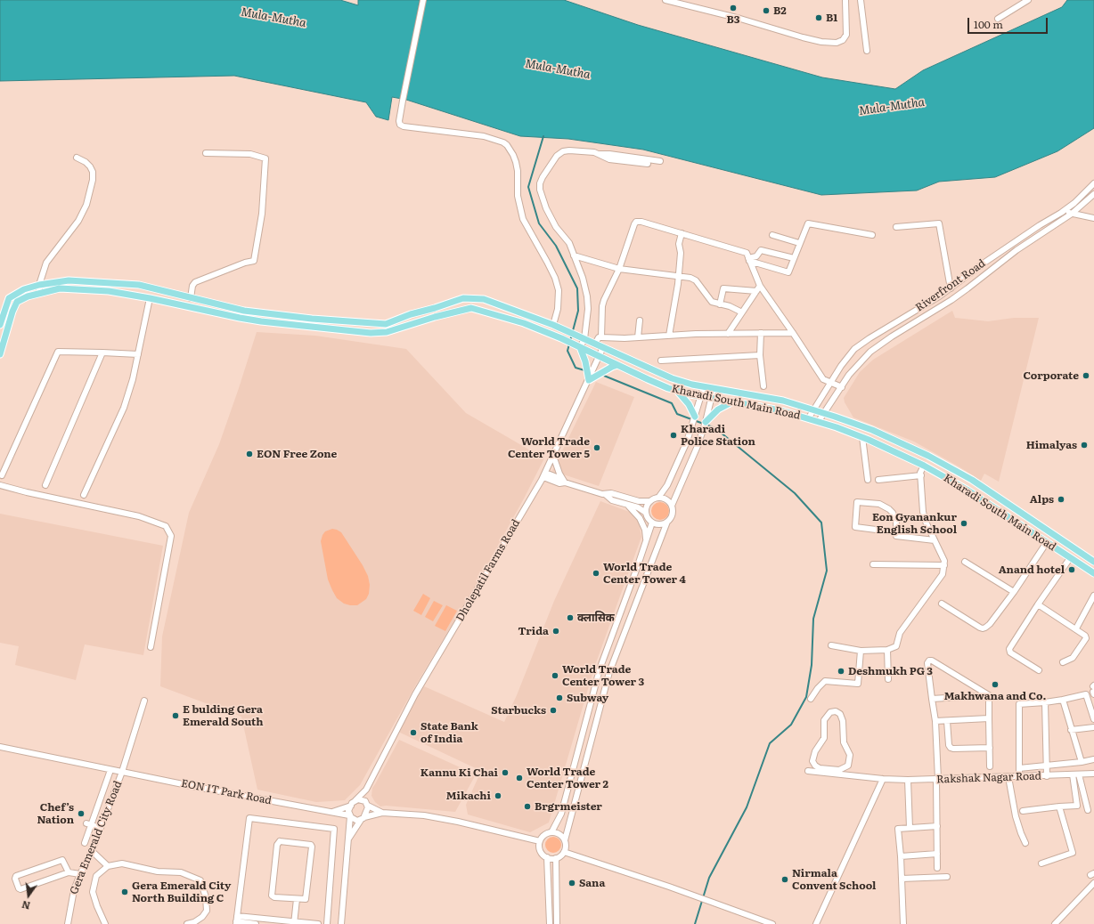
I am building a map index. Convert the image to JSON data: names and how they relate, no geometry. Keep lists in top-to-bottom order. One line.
{"streets":{"main road":["Kharadi South Main Road"],"street":["Riverfront Road","Dholepatil Farms Road","Rakshak Nagar Road","EON IT Park Road","Gera Emerald City Road"]},"crossings":[["Riverfront Road","Kharadi South Main Road"],["Kharadi South Main Road","Dholepatil Farms Road"],["Dholepatil Farms Road","EON IT Park Road"],["EON IT Park Road","Gera Emerald City Road"]],"water":["Mula-Mutha"],"places":["B3","B2","B1","Corporate","Kharadi Police Station","Himalyas","World Trade Center Tower 5","EON Free Zone","Alps","Eon Gyanankur English School","Anand hotel","World Trade Center Tower 4","क्लासिक","Trida","Deshmukh PG 3","World Trade Center Tower 3","Makhwana and Co.","Subway","Starbucks","E bulding Gera Emerald South","State Bank of India","Kannu Ki Chai","World Trade Center Tower 2","Mikachi","Brgrmeister","Chef’s Nation","Nirmala Convent School","Sana","Gera Emerald City North Building C"],"scale_bar":"100 m","north":"bottom"}
